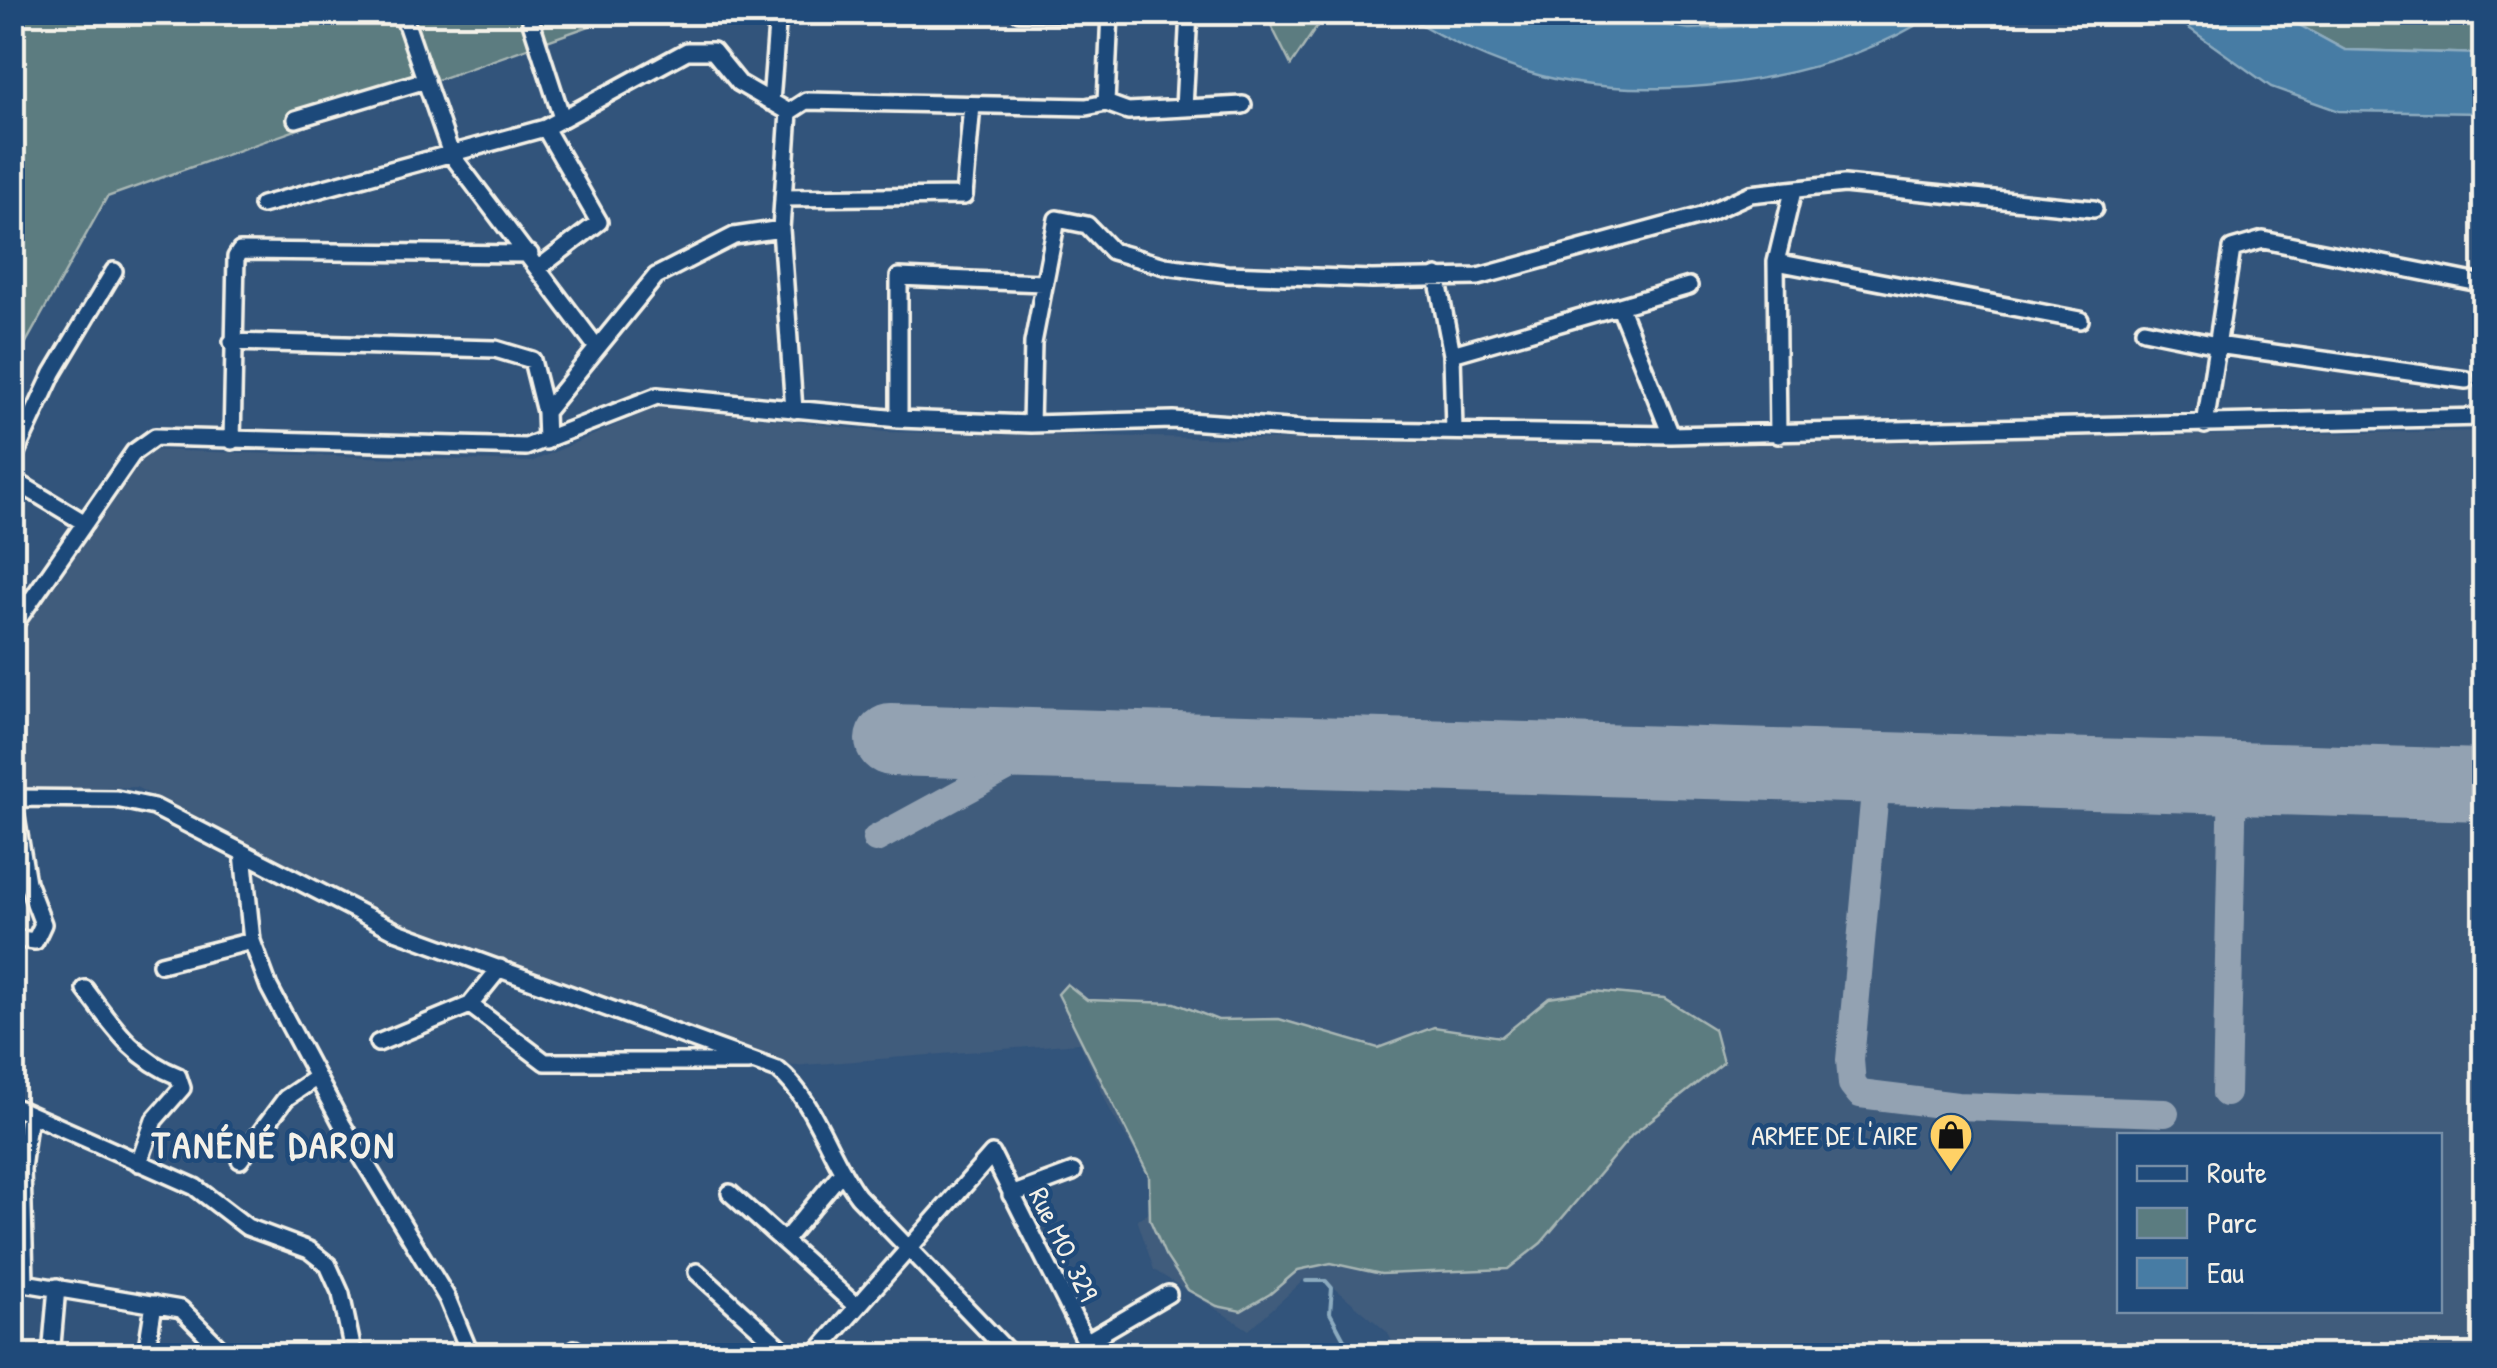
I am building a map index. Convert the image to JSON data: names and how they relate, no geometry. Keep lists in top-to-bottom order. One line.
{"streets":{"street":["Rue MO. 329"]},"districts":["TANÉNÉ DARON"],"places":{"shop":["ARMEE DE L'AIRE"]},"legend":["Route","Parc","Eau"]}
